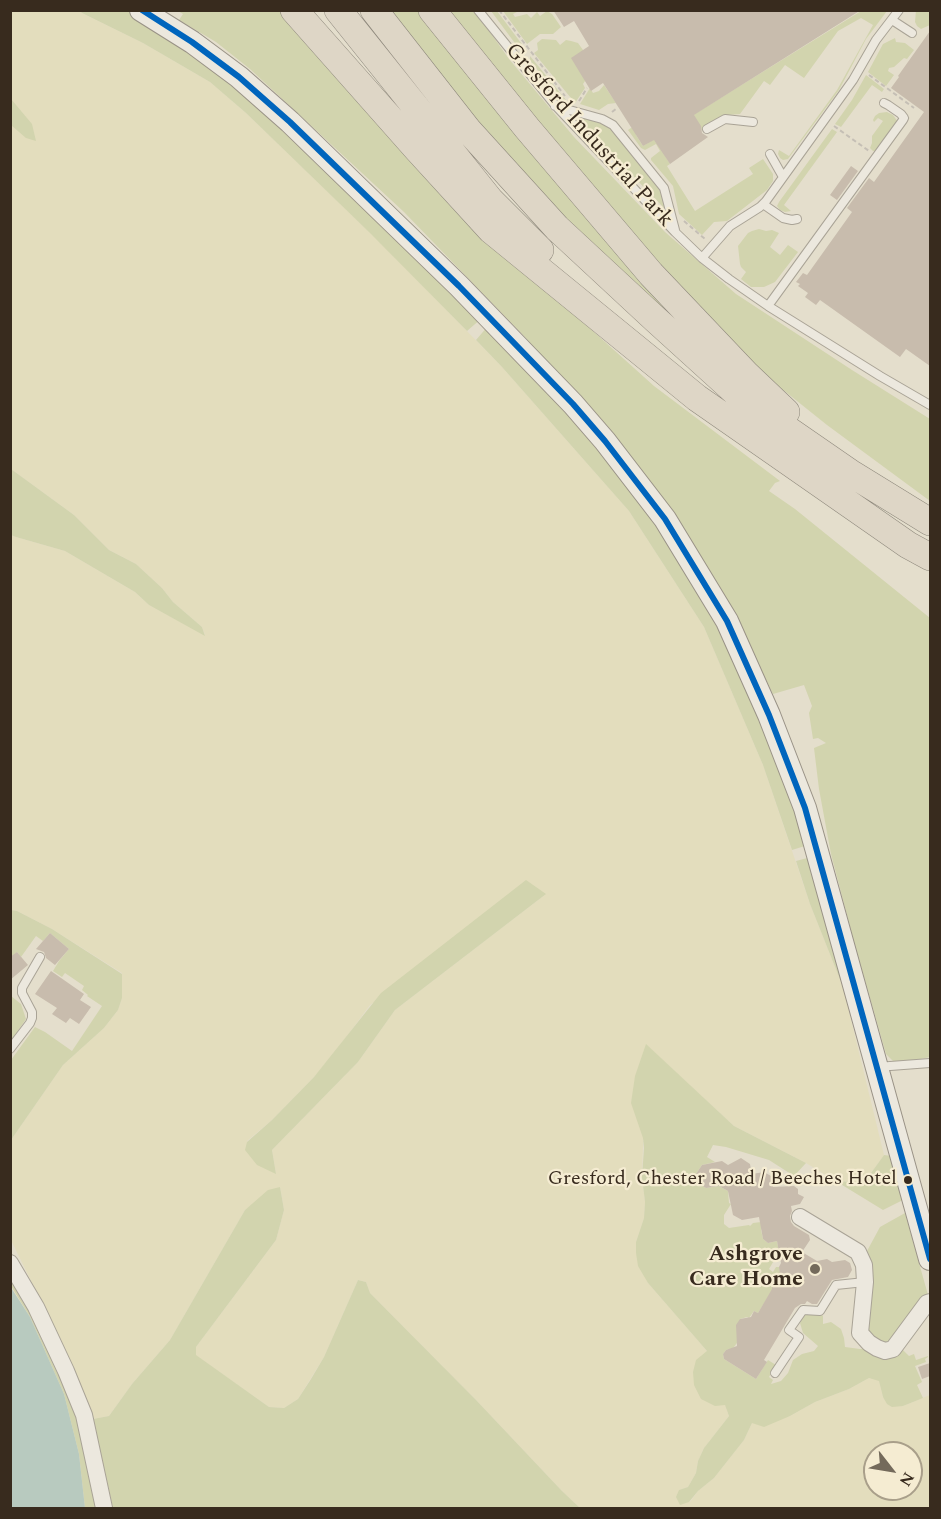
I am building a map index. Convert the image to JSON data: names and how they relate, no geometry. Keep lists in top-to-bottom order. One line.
{"streets":{"lane":["Gresford Industrial Park"]},"places":["Gresford, Chester Road / Beeches Hotel","Ashgrove Care Home"],"north":"bottom right"}
